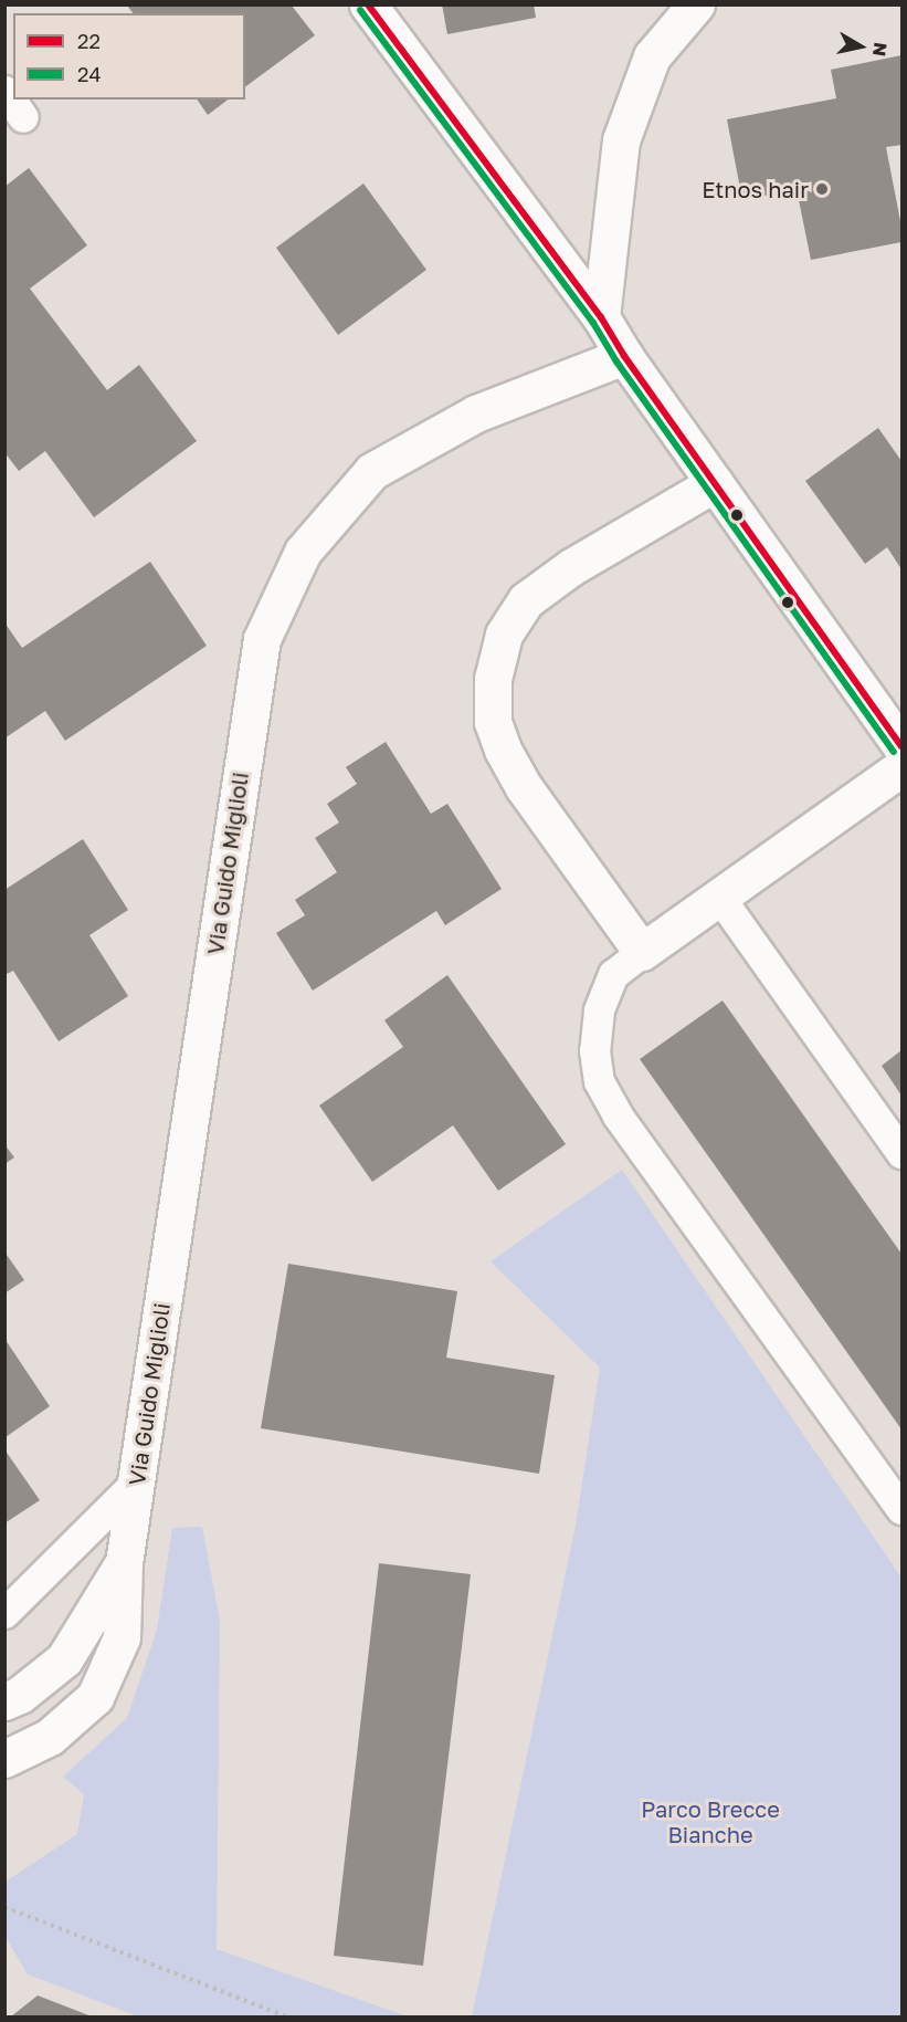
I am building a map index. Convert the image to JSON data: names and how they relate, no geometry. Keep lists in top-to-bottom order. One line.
{"streets":{"street":["Via Guido Miglioli"]},"parks":["Parco Brecce Bianche"],"places":["Etnos hair"],"lines":["transit line 22","transit line 24"],"legend":["22","24"],"north":"right"}
